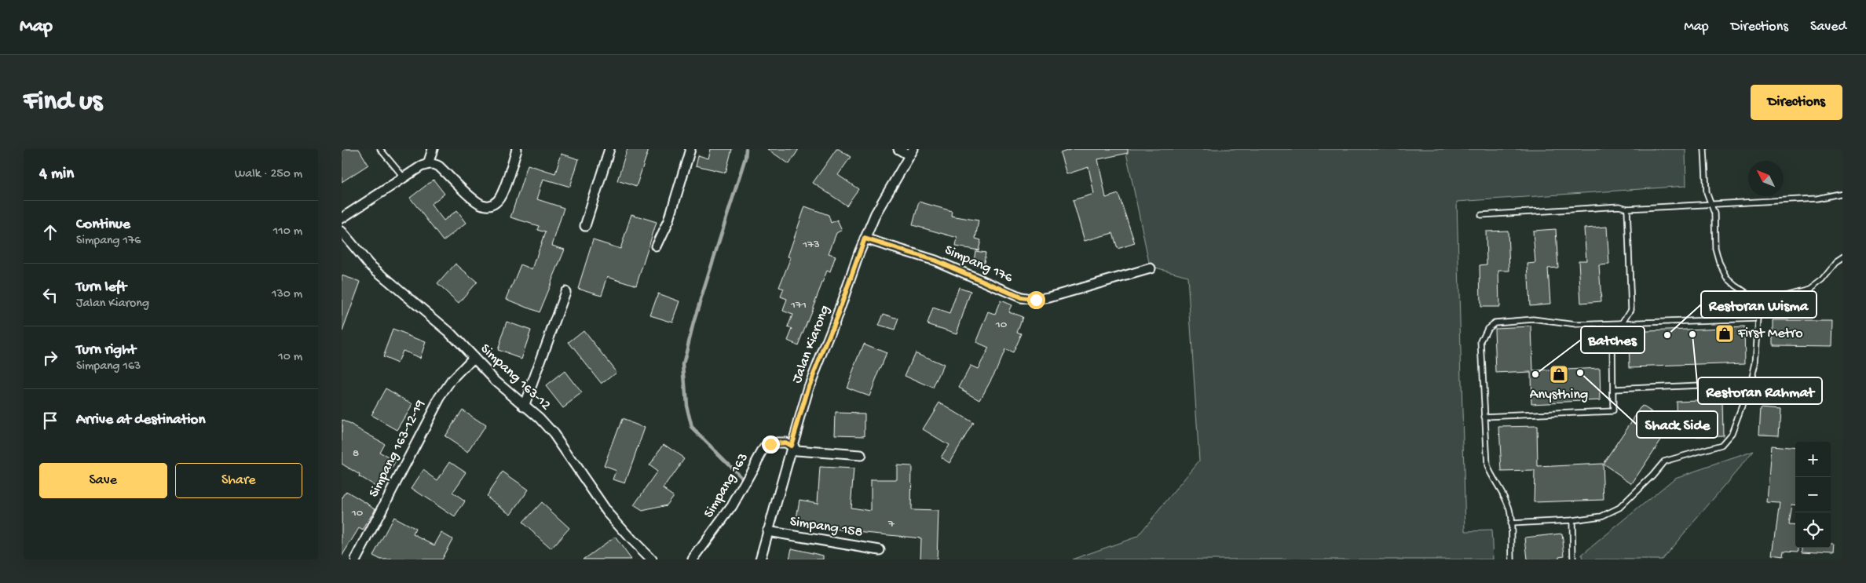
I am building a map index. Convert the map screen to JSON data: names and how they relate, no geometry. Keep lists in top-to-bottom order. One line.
{"streets":{"street":["Simpang 176","Jalan Kiarong","Simpang 163-12","Simpang 163-12-19","Simpang 163","Simpang 158"]},"crossings":[["Simpang 176","Jalan Kiarong"],["Jalan Kiarong","Simpang 163"],["Jalan Kiarong","Simpang 158"],["Simpang 163-12","Simpang 163-12-19"]],"places":{"shop":["First Metro","Anysthing"],"other":["Restoran Rahmat","Restoran Wisma","Shack Side","Batches"]},"house_numbers":["173","171","10","8","10","7"],"north":"top left","page":{"header":"Map","nav":["Map","Directions","Saved"],"buttons":["Directions",["Save","Share"]],"title":"Find us","heading":["4 min","Walk · 250 m"],"list":[["Continue","Simpang 176","110 m"],["Turn left","Jalan Kiarong","130 m"],["Turn right","Simpang 163","10 m"],"Arrive at destination"],"map_buttons":["+","−"]}}
